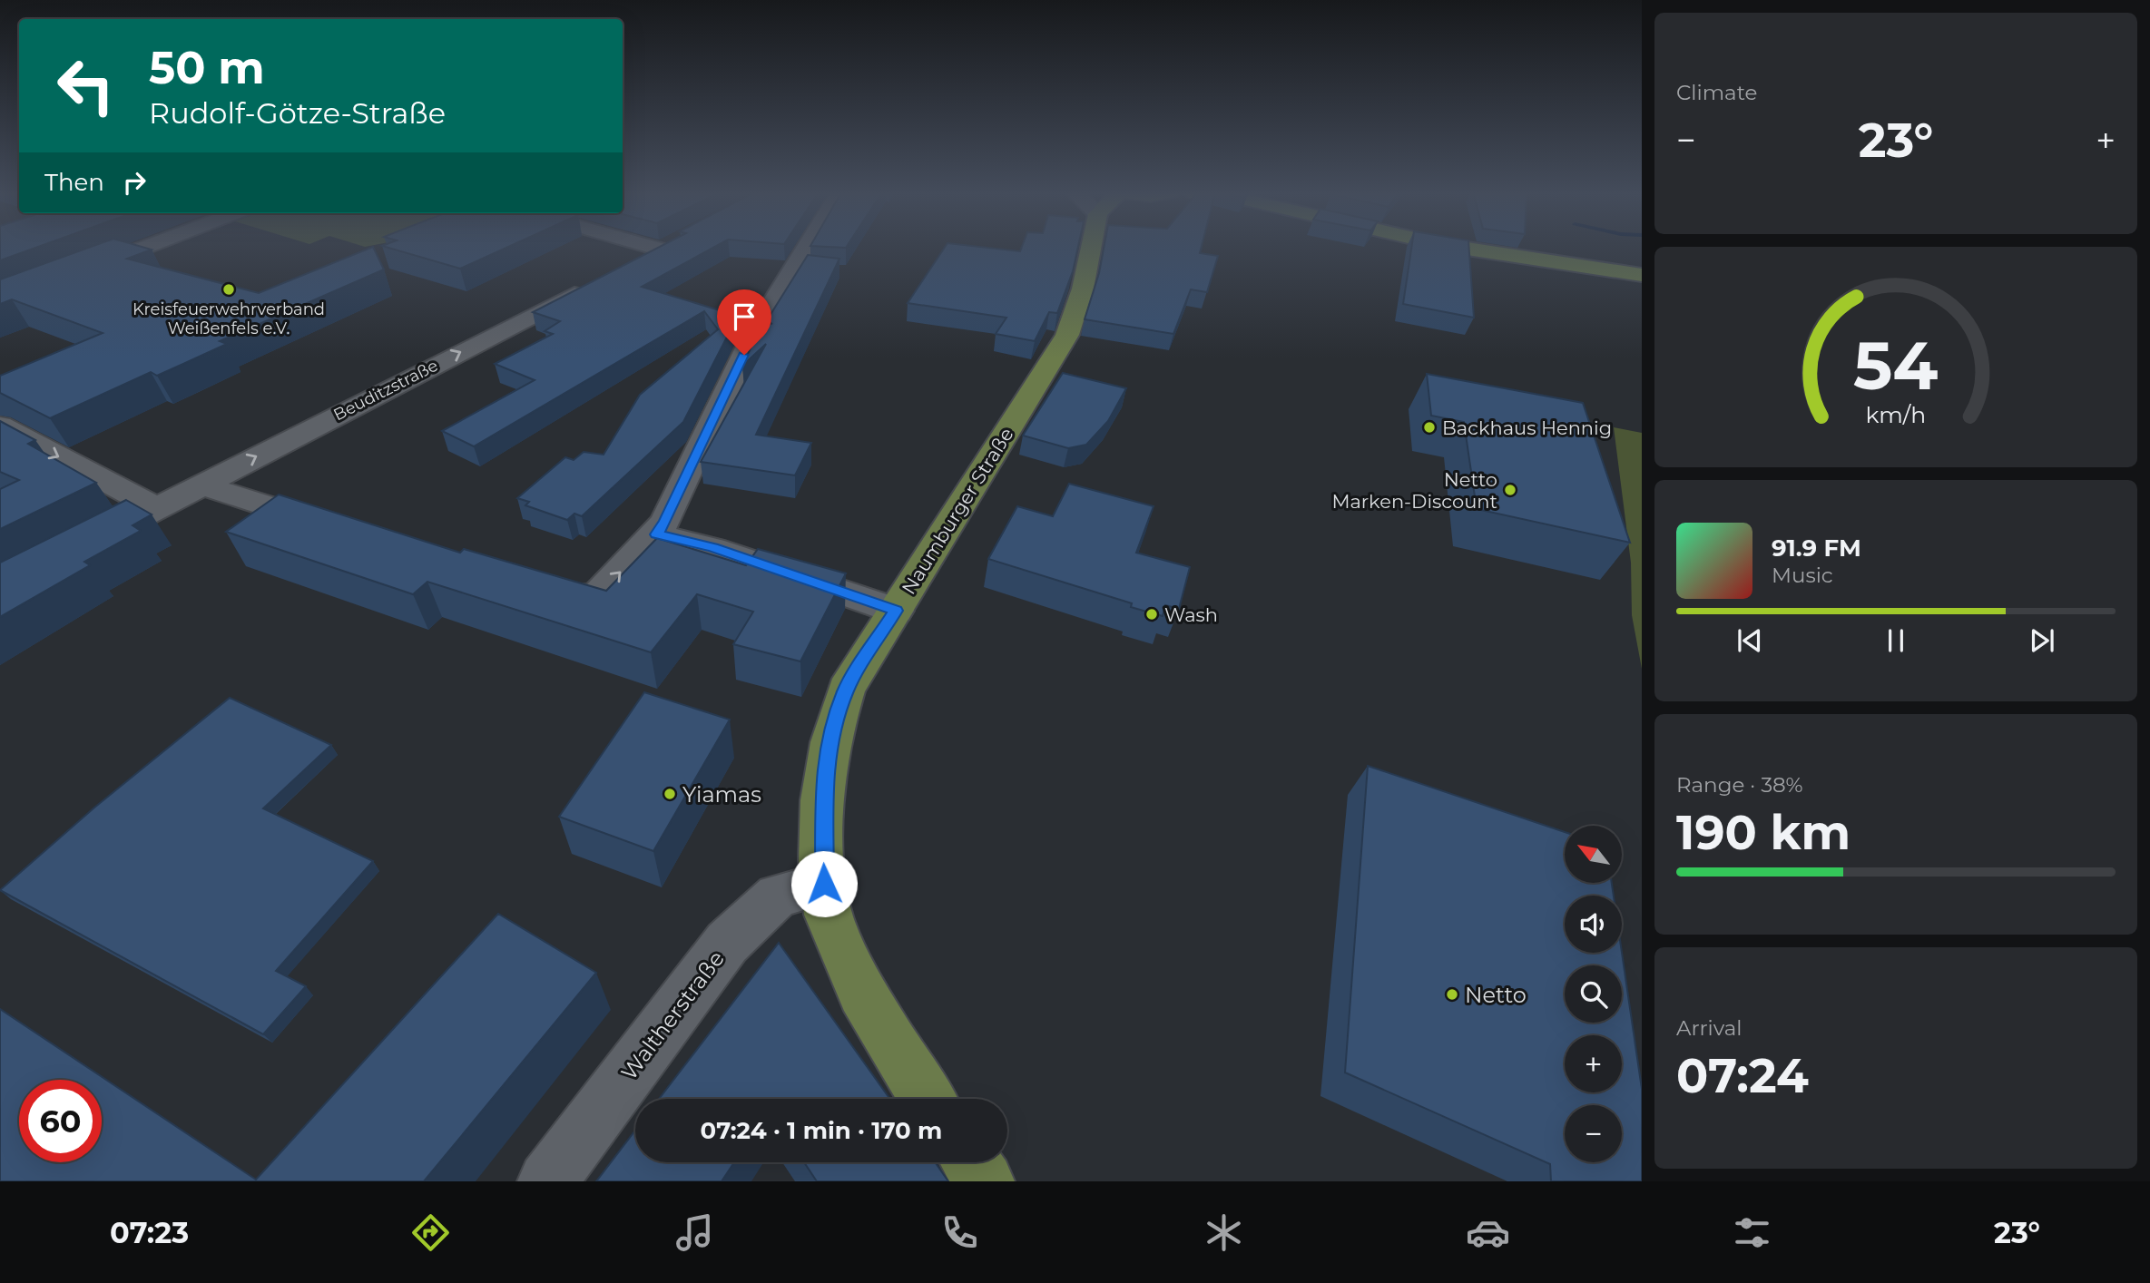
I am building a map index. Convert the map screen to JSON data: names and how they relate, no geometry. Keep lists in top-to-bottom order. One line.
{"streets":{"main road":["Naumburger Straße"],"street":["Beuditzstraße","Waltherstraße"]},"crossings":[["Naumburger Straße","Waltherstraße"]],"one_way":["Beuditzstraße"],"places":["Kreisfeuerwehrverband Weißenfels e.V.","Backhaus Hennig","Netto Marken-Discount","Wash","Yiamas","Netto"],"north":"top left","page":{"tile":["Climate",["Range · 38%","190 km"],["Arrival","07:24"]],"turn":["50 m","Rudolf-Götze-Straße"],"heat":["−","23°","+"],"then":"Then","song":["91.9 FM","Music"],"map_buttons":["+","−"],"limit":"60","trip":"07:24 · 1 min · 170 m","tabs":["07:23","23°"],"gauge":["54","km/h"]}}
